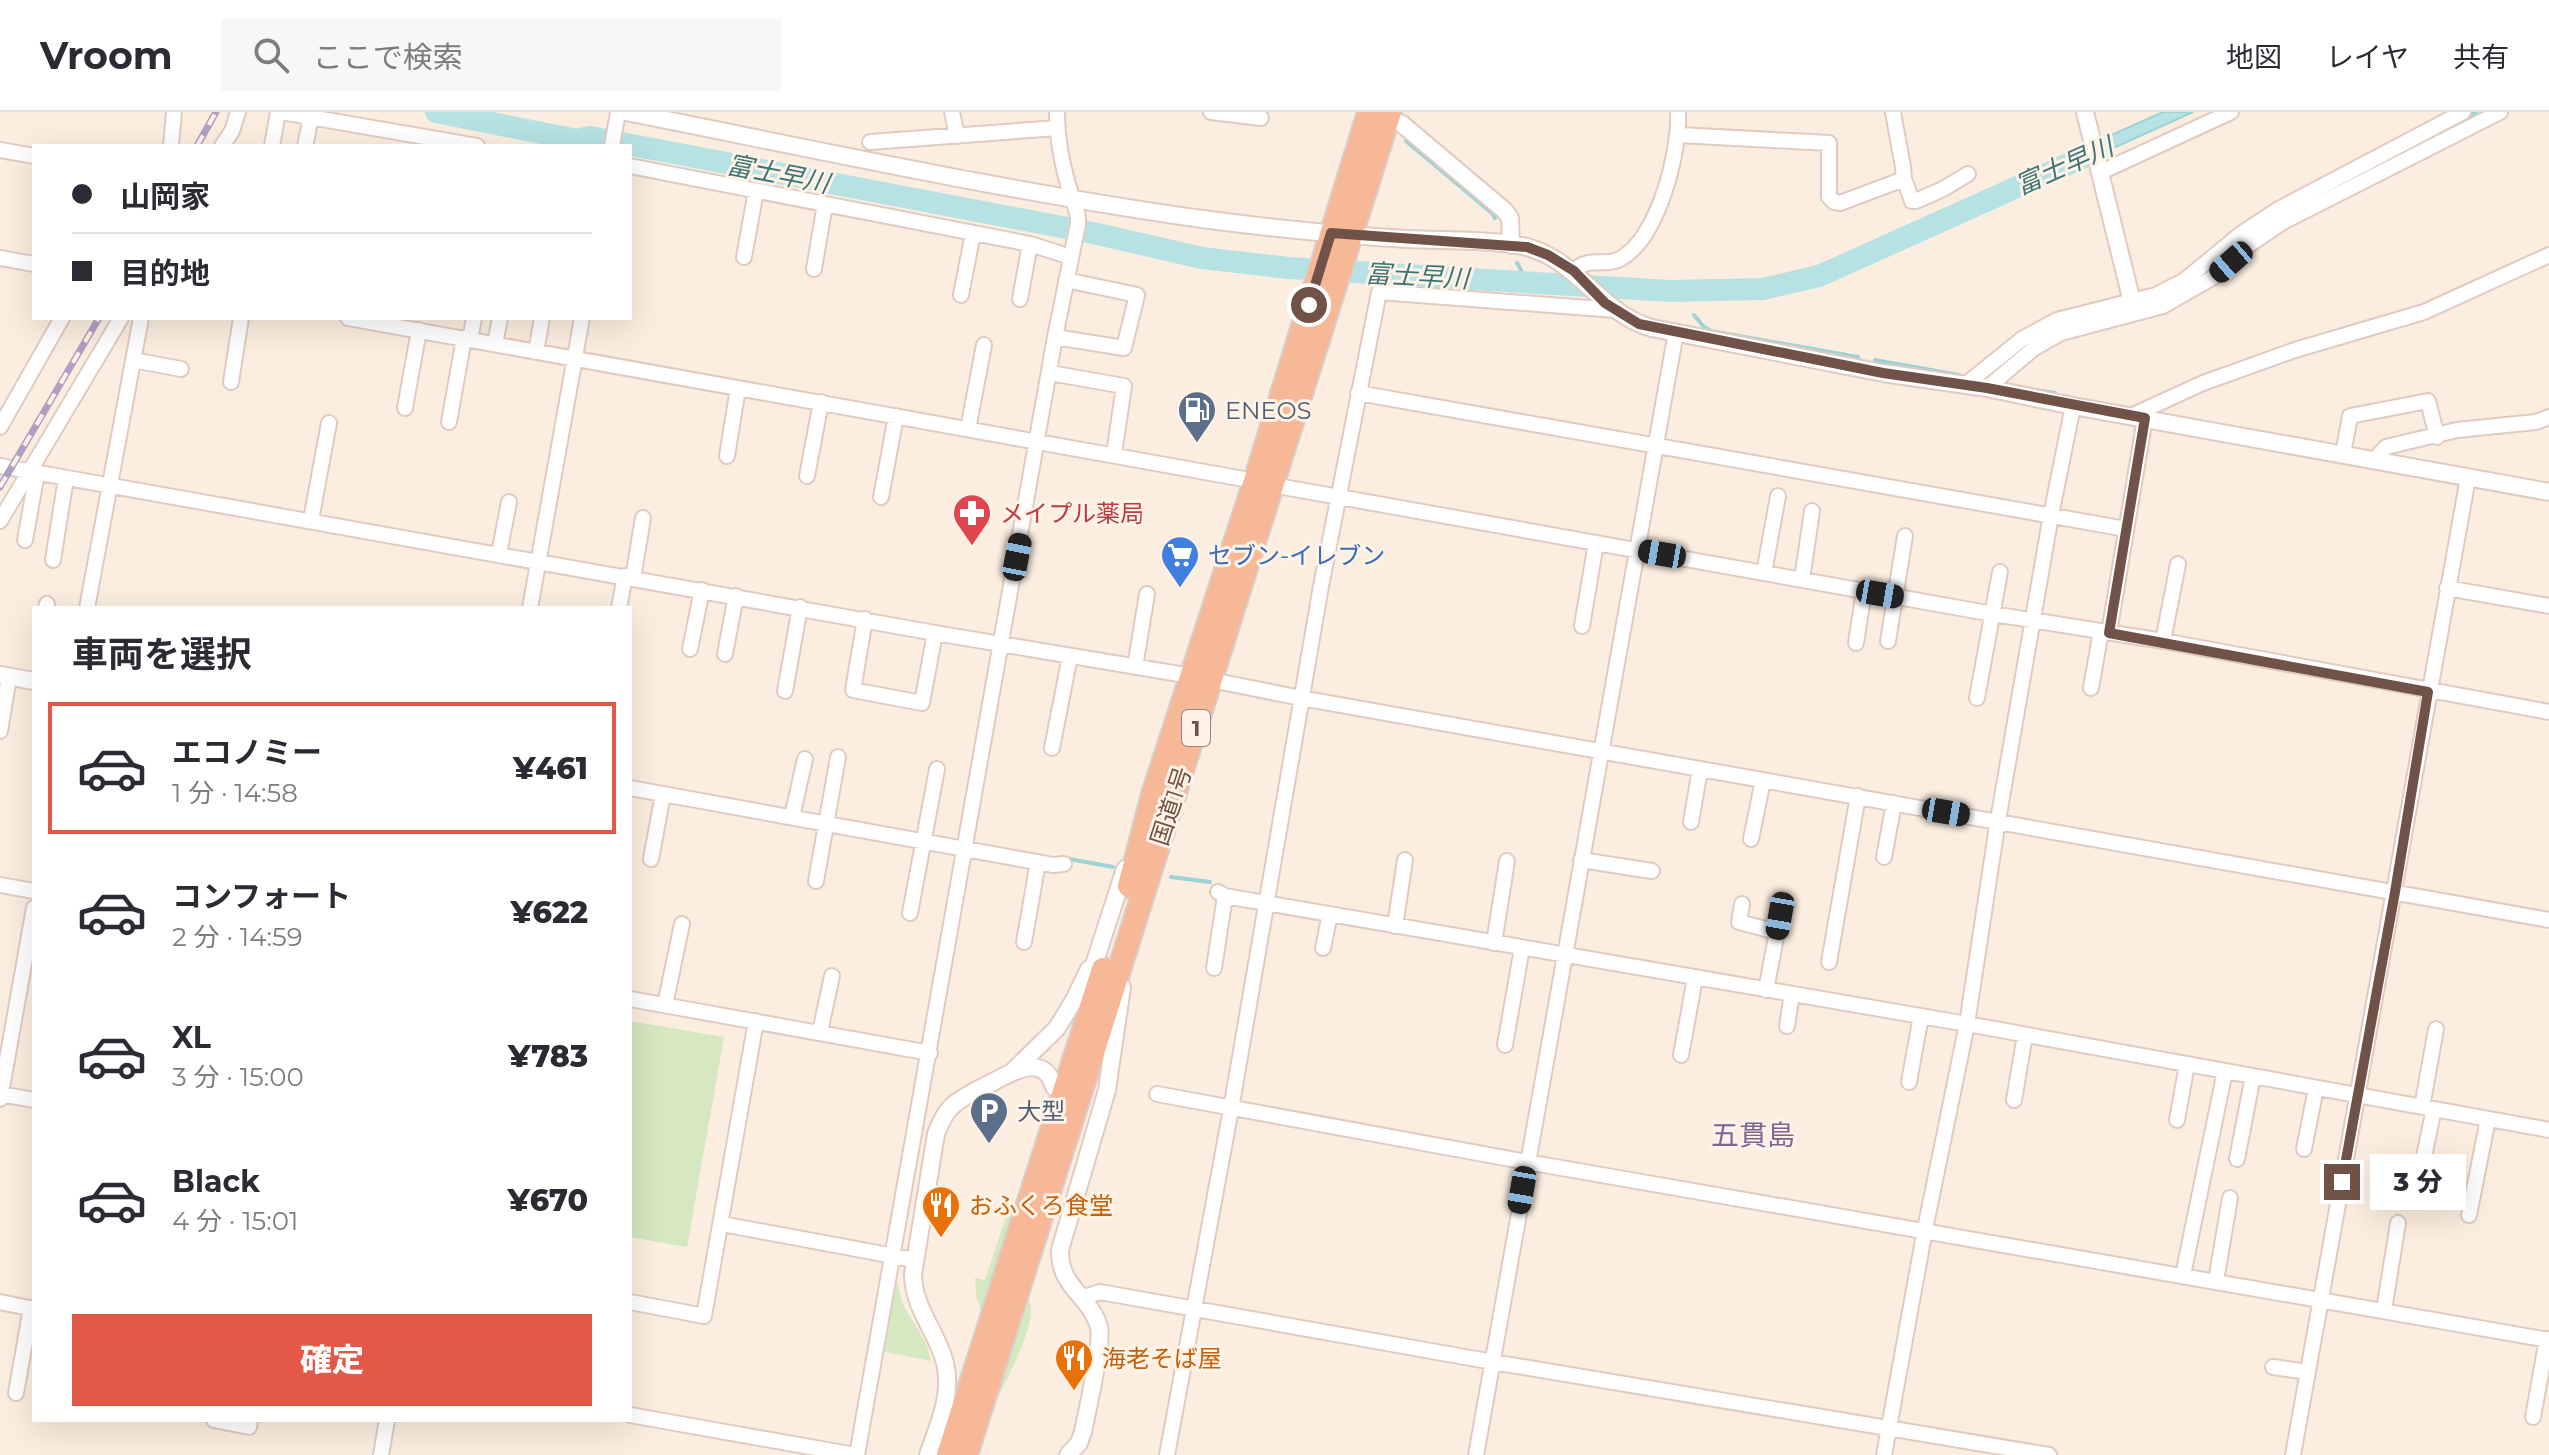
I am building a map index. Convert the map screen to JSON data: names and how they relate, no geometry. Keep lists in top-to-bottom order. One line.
{"streets":{"highway":["1","国道1号"]},"districts":["五貫島"],"water":["富士早川"],"places":{"fuel station":["ENEOS"],"pharmacy":["メイプル薬局"],"supermarket":["セブン-イレブン"],"parking":["大型"],"restaurant":["おふくろ食堂","海老そば屋"]},"page":{"header":"Vroom","search":"ここで検索","nav":["地図","レイヤ","共有"],"banner":["山岡家","目的地"],"heading":"車両を選択","list":[{"name":"エコノミー","note":"1 分 · 14:58","value":"¥461"},{"name":"コンフォート","note":"2 分 · 14:59","value":"¥622"},{"name":"XL","note":"3 分 · 15:00","value":"¥783"},{"name":"Black","note":"4 分 · 15:01","value":"¥670"}],"bubble":"3 分","buttons":"確定"}}
